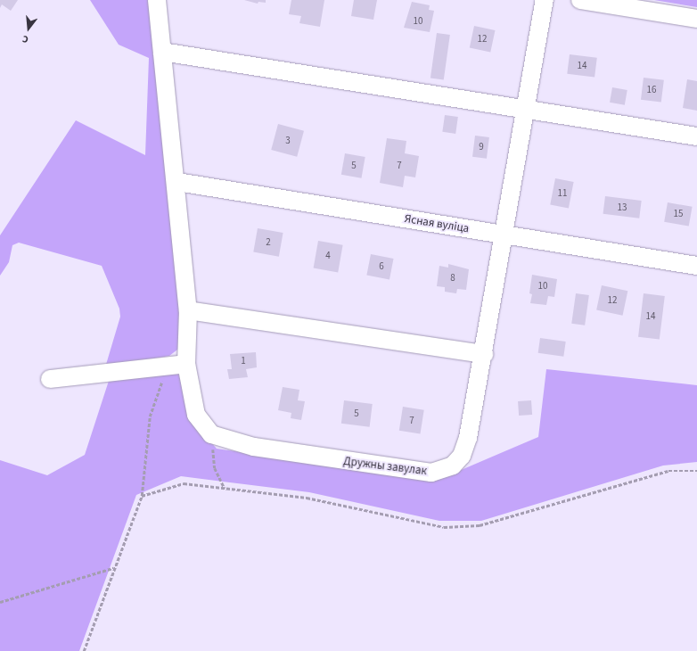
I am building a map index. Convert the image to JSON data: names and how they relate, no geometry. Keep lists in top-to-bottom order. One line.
{"streets":{"street":["Ясная вуліца","Дружны завулак"]},"crossings":[["Ясная вуліца","Дружны завулак"]],"house_numbers":["10","12","14","16","3","9","5","7","11","13","15","2","4","6","8","10","12","14","1","5","7"],"north":"bottom"}
